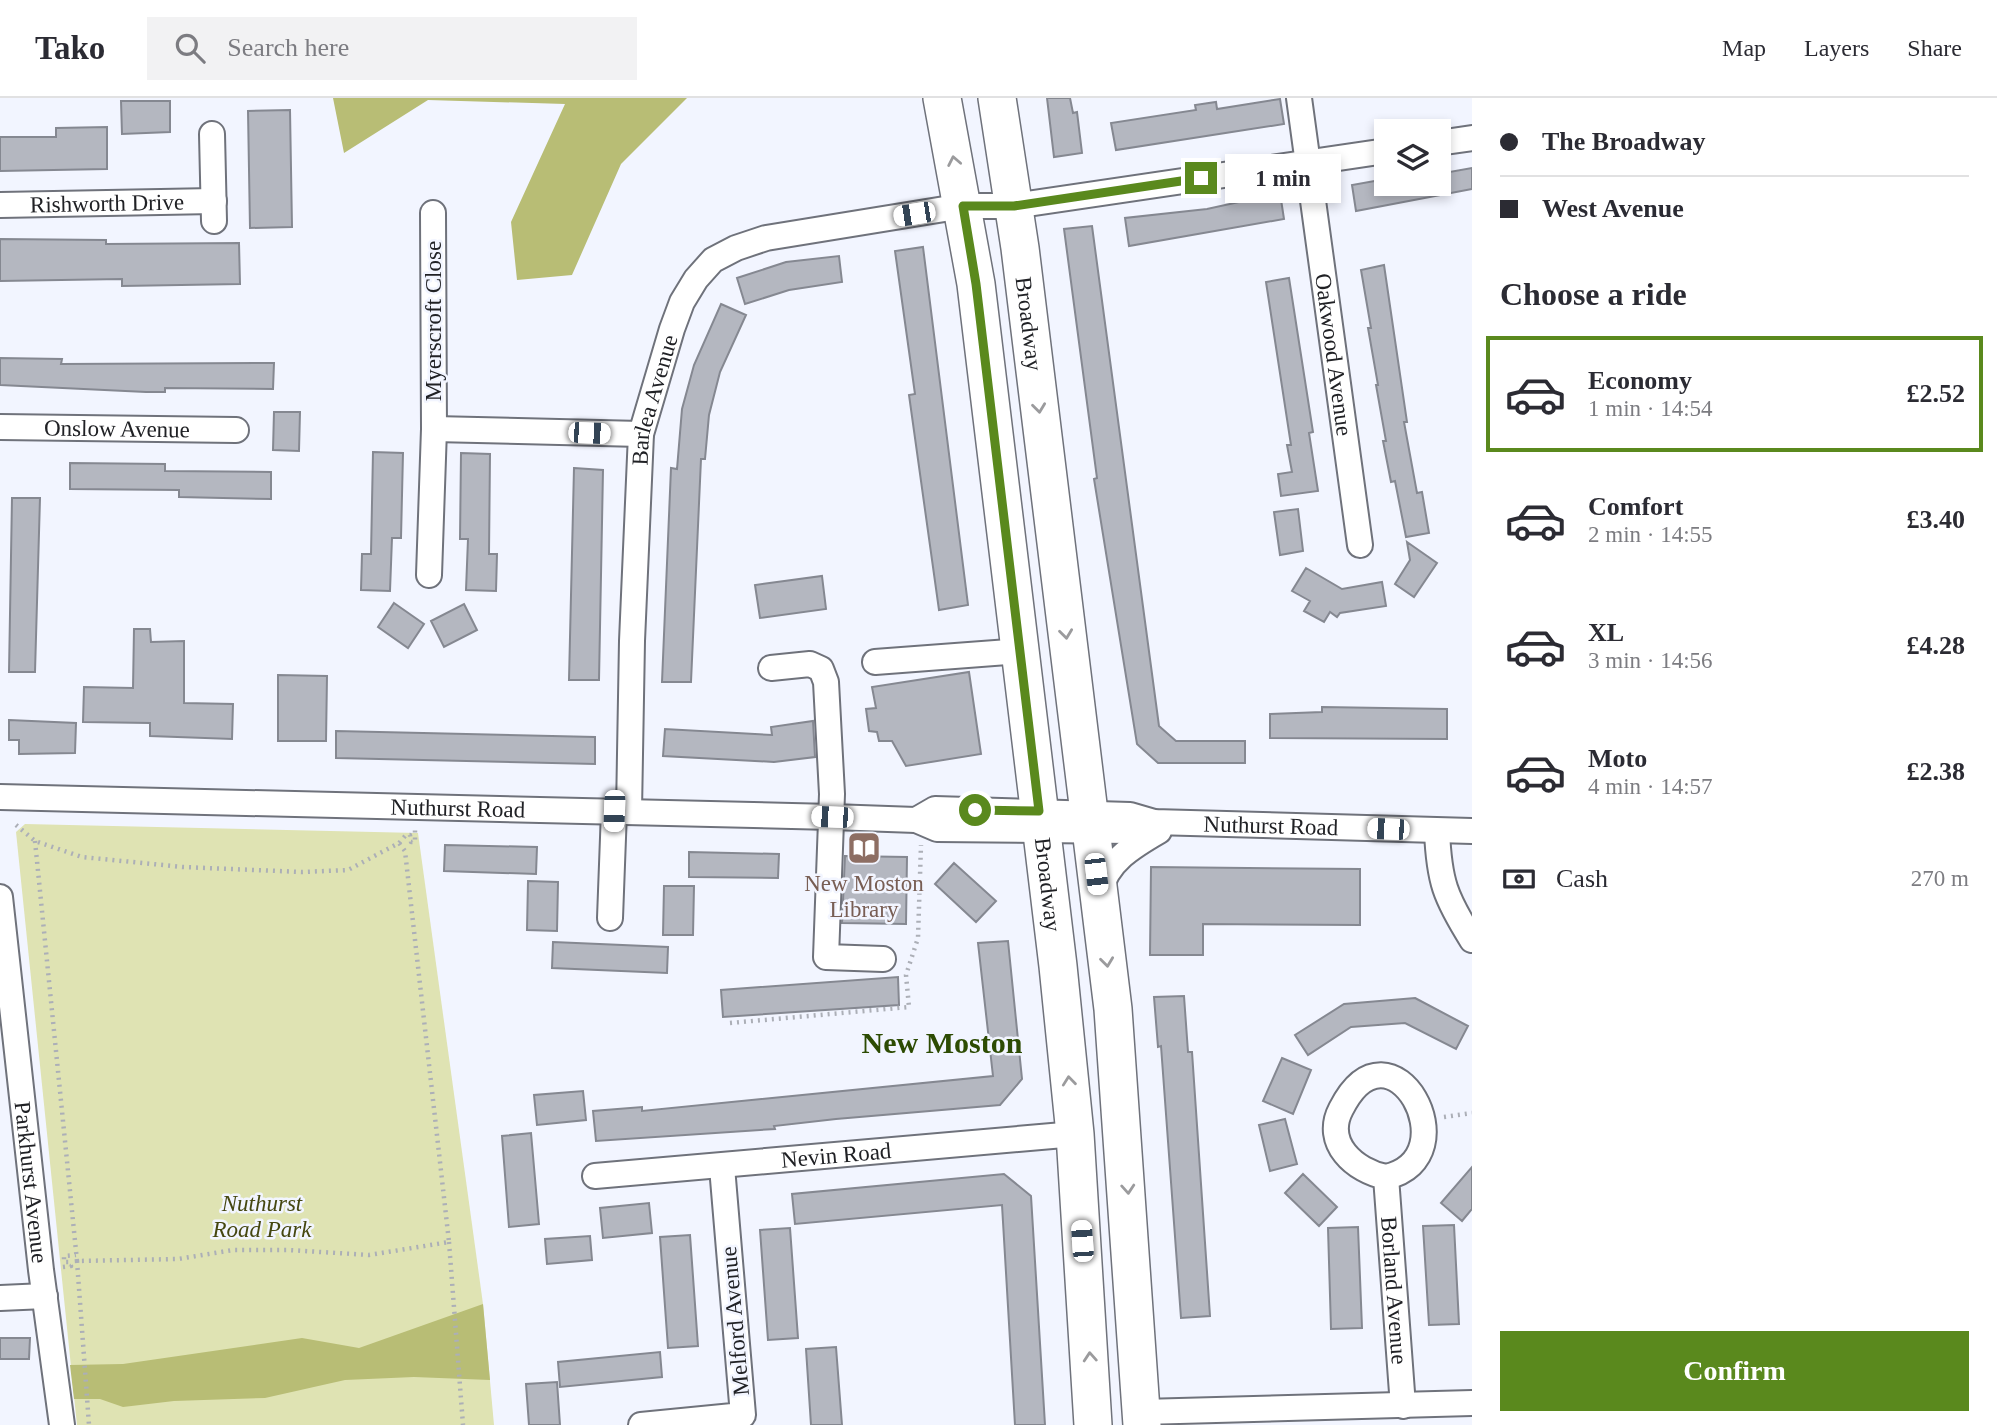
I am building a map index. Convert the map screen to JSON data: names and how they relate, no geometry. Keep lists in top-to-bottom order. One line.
{"streets":{"highway":["Broadway"],"street":["Rishworth Drive","Myerscroft Close","Oakwood Avenue","Barlea Avenue","Onslow Avenue","Nuthurst Road","Nevin Road","Parkhurst Avenue","Borland Avenue","Melford Avenue"]},"crossings":[["Myerscroft Close","Barlea Avenue"],["Broadway","Barlea Avenue"],["Broadway","Nuthurst Road"],["Broadway","Nevin Road"],["Oakwood Avenue","Barlea Avenue"],["Barlea Avenue","Nuthurst Road"],["Nevin Road","Melford Avenue"]],"districts":["New Moston"],"parks":["Nuthurst Road Park"],"places":{"library":["New Moston Library"]},"page":{"header":"Tako","search":"Search here","nav":["Map","Layers","Share"],"banner":["The Broadway","West Avenue"],"bubble":"1 min","heading":"Choose a ride","list":[{"name":"Economy","note":"1 min · 14:54","value":"£2.52"},{"name":"Comfort","note":"2 min · 14:55","value":"£3.40"},{"name":"XL","note":"3 min · 14:56","value":"£4.28"},{"name":"Moto","note":"4 min · 14:57","value":"£2.38"}],"pay":["Cash","270 m"],"buttons":"Confirm"}}
